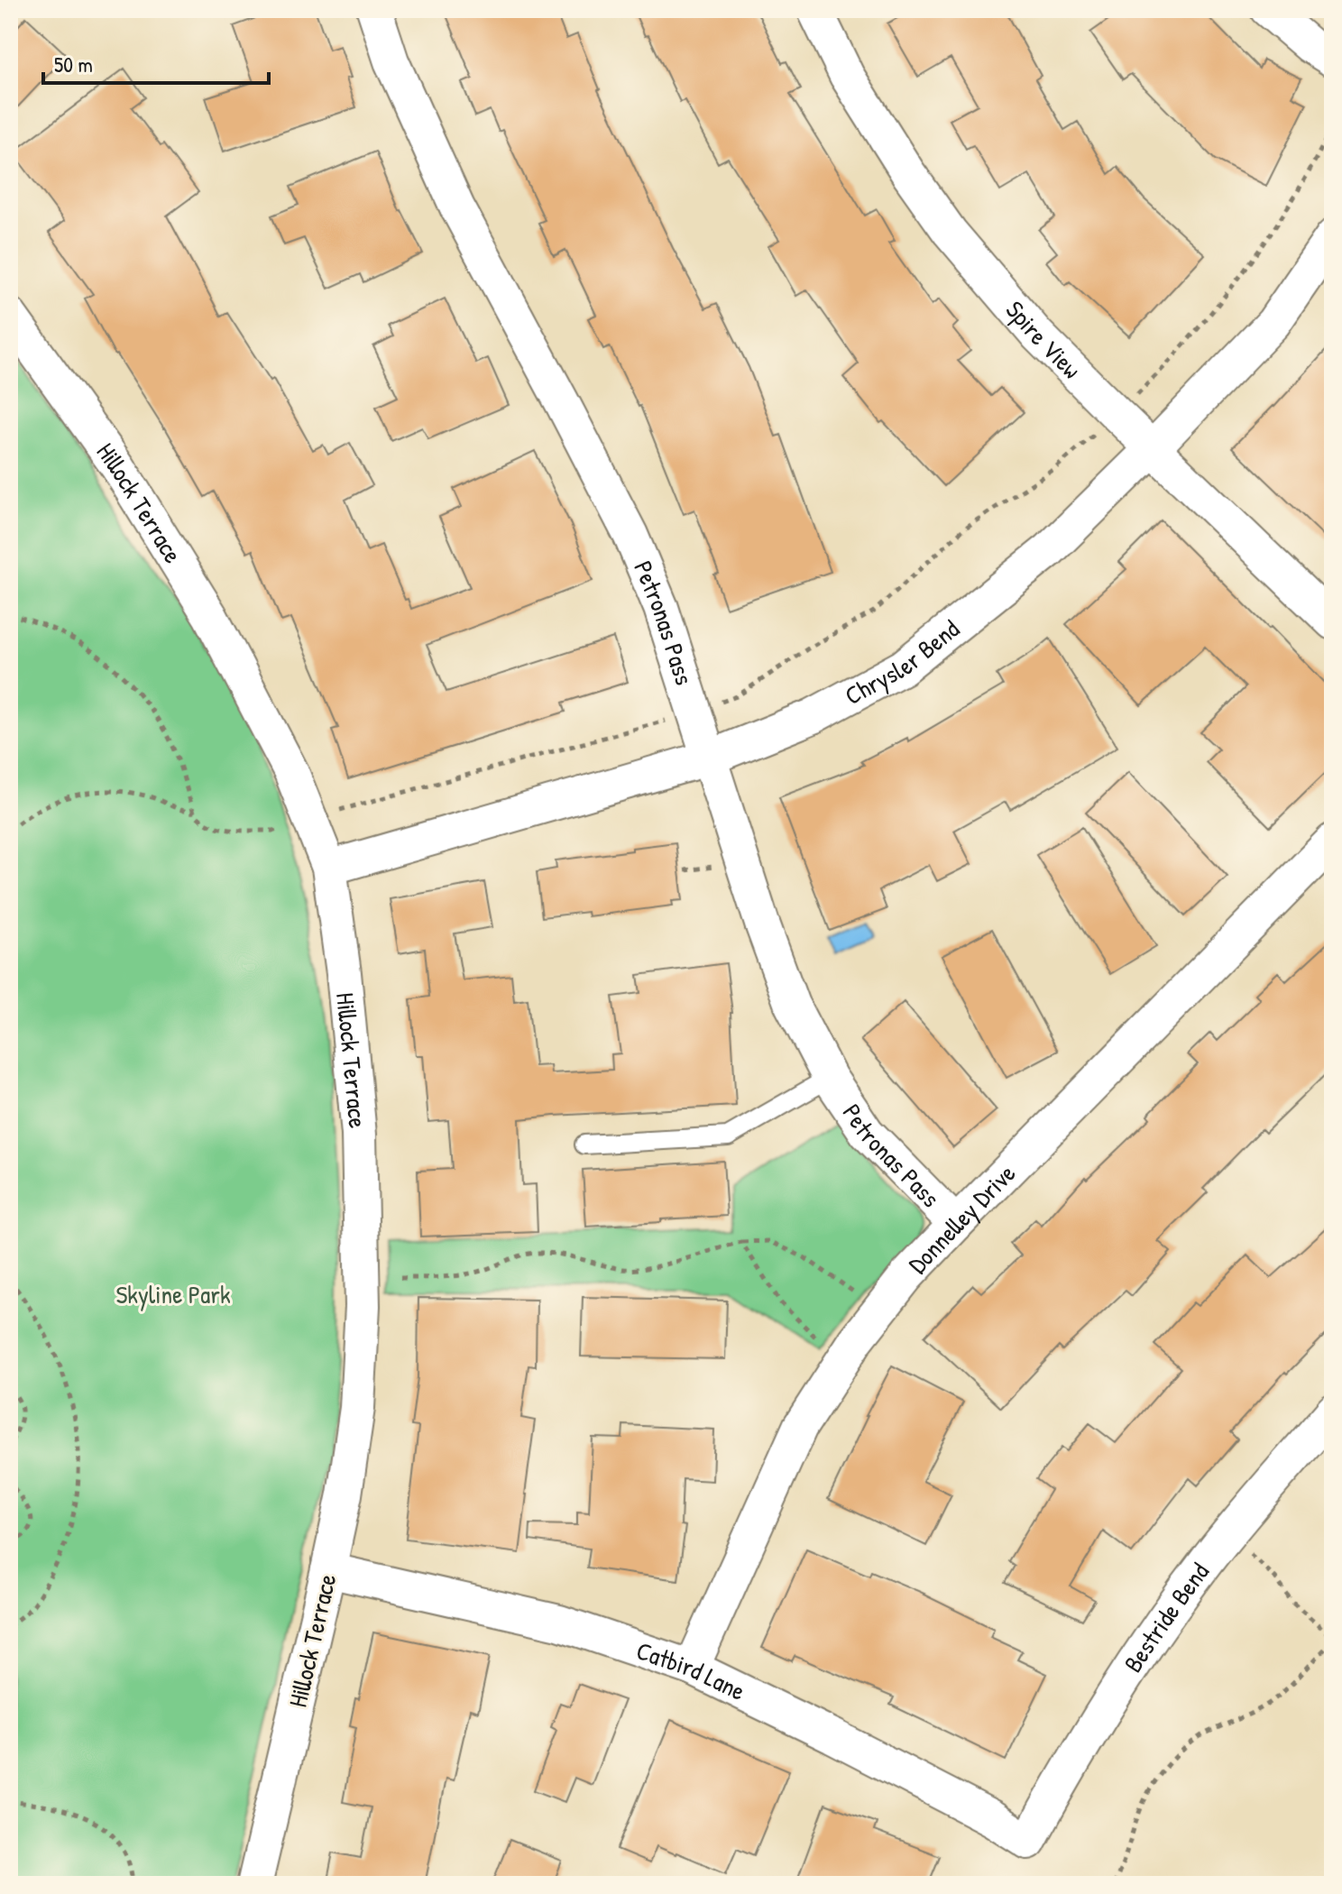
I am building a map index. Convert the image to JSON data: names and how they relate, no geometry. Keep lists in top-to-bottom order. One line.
{"streets":{"street":["Spire View","Hillock Terrace","Petronas Pass","Chrysler Bend","Donnelley Drive","Bestride Bend","Catbird Lane"]},"crossings":[["Spire View","Chrysler Bend"],["Hillock Terrace","Chrysler Bend"],["Hillock Terrace","Catbird Lane"],["Petronas Pass","Chrysler Bend"],["Petronas Pass","Donnelley Drive"],["Donnelley Drive","Catbird Lane"],["Bestride Bend","Catbird Lane"]],"parks":["Skyline Park"],"scale_bar":"50 m"}
